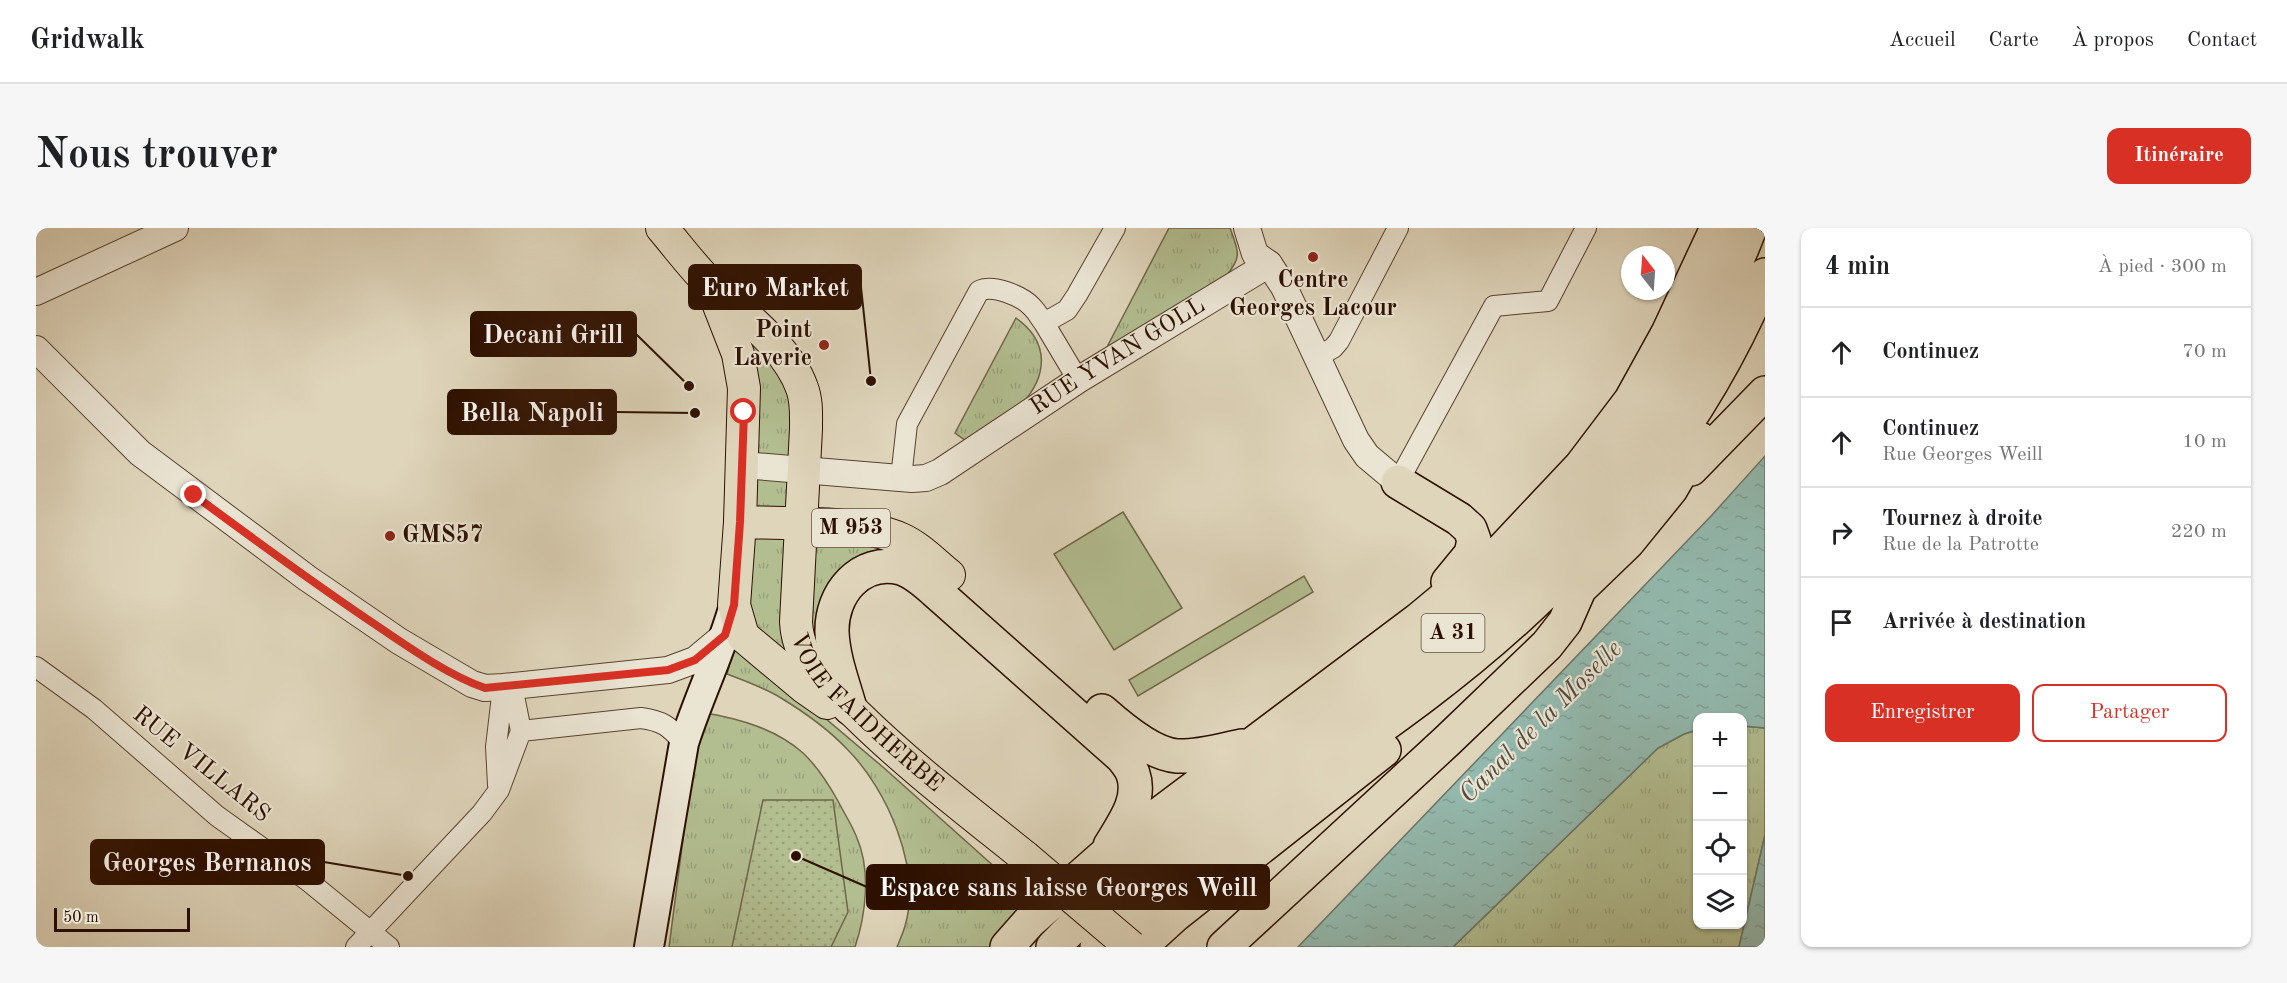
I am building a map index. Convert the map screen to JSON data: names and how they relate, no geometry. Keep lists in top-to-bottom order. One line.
{"streets":{"highway":["A 31"],"main road":["M 953","VOIE FAIDHERBE"],"street":["RUE YVAN GOLL","RUE VILLARS"]},"crossings":[["RUE YVAN GOLL","M 953"],["M 953","VOIE FAIDHERBE"]],"water":["Canal de la Moselle"],"places":["Centre Georges Lacour","Point Laverie","Euro Market","Decani Grill","Bella Napoli","GMS57","Espace sans laisse Georges Weill","Georges Bernanos"],"scale_bar":"50 m","north":"top","page":{"header":"Gridwalk","nav":["Accueil","Carte","À propos","Contact"],"buttons":["Itinéraire",["Enregistrer","Partager"]],"title":"Nous trouver","heading":["4 min","À pied · 300 m"],"list":[["Continuez","70 m"],["Continuez","Rue Georges Weill","10 m"],["Tournez à droite","Rue de la Patrotte","220 m"],"Arrivée à destination"],"map_buttons":["+","−"],"scale":"50 m"}}
